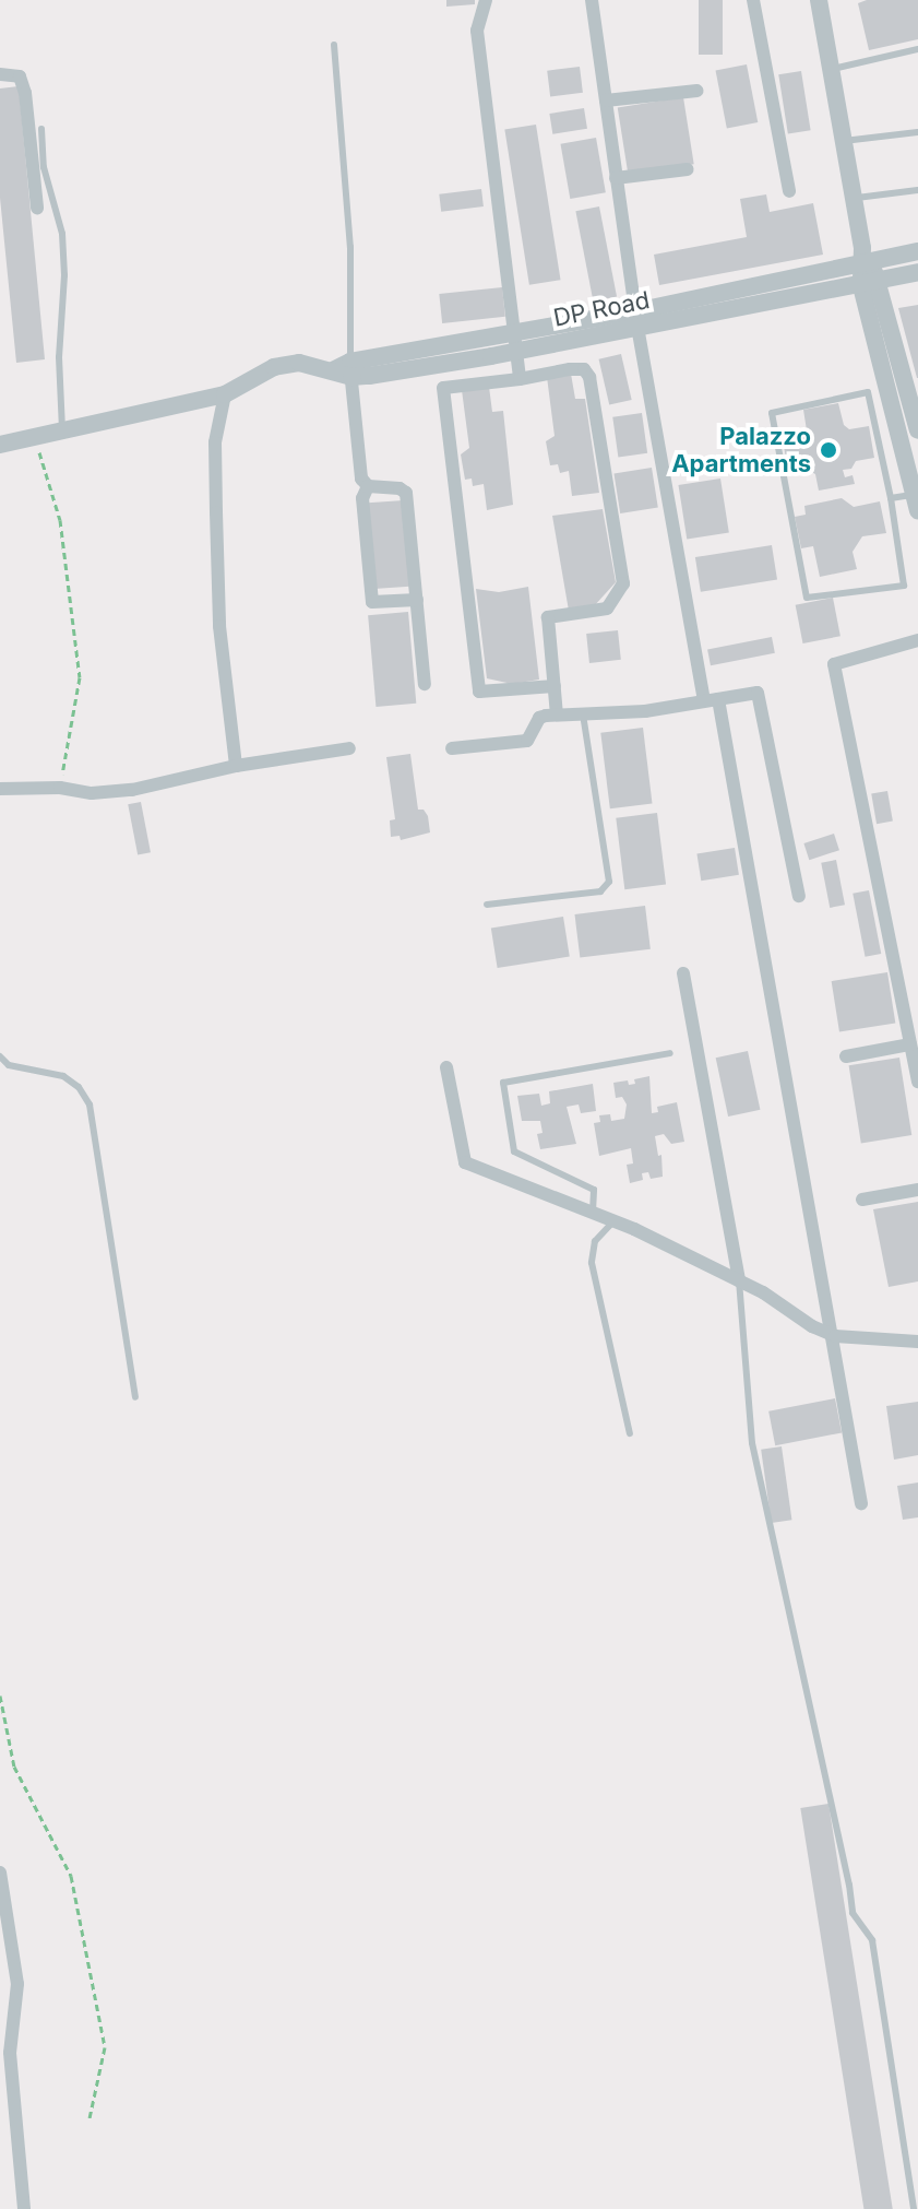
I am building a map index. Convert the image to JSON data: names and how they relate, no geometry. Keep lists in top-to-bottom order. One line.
{"streets":{"street":["DP Road"]},"places":["Palazzo Apartments"]}
